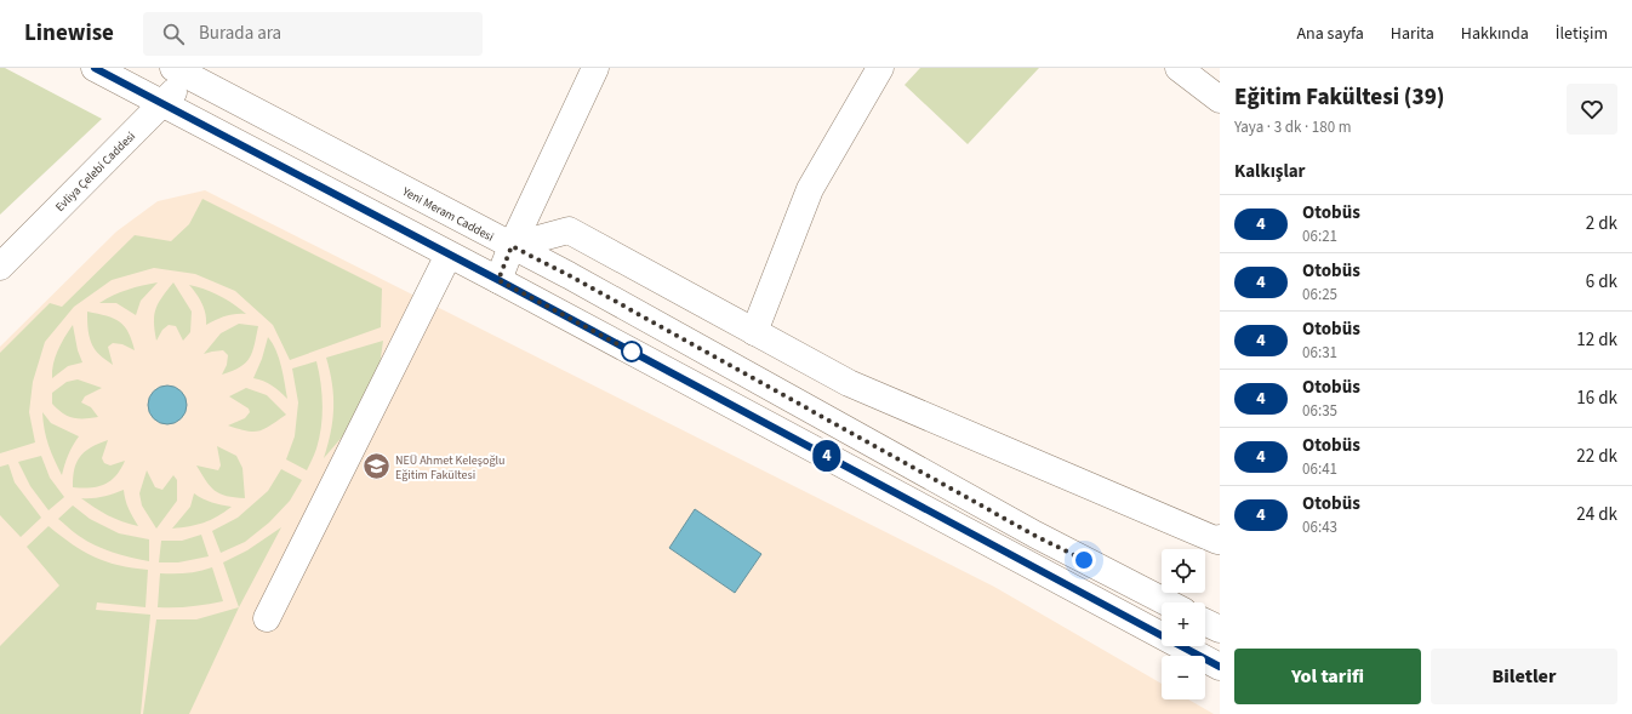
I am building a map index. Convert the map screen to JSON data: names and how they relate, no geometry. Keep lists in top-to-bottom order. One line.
{"streets":{"main road":["Evliya Çelebi Caddesi","Yeni Meram Caddesi"]},"crossings":[["Evliya Çelebi Caddesi","Yeni Meram Caddesi"]],"places":{"school or university":["NEÜ Ahmet Keleşoğlu Eğitim Fakültesi"]},"lines":["bus line 4"],"page":{"header":"Linewise","search":"Burada ara","nav":["Ana sayfa","Harita","Hakkında","İletişim"],"on_map":"4","heading":[["Eğitim Fakültesi (39)","Yaya · 3 dk · 180 m"],"Kalkışlar"],"list":[{"mark":"4","name":"Otobüs","note":"06:21","value":"2 dk"},{"mark":"4","name":"Otobüs","note":"06:25","value":"6 dk"},{"mark":"4","name":"Otobüs","note":"06:31","value":"12 dk"},{"mark":"4","name":"Otobüs","note":"06:35","value":"16 dk"},{"mark":"4","name":"Otobüs","note":"06:41","value":"22 dk"},{"mark":"4","name":"Otobüs","note":"06:43","value":"24 dk"}],"map_buttons":["+","−"],"buttons":["Yol tarifi","Biletler"]}}
